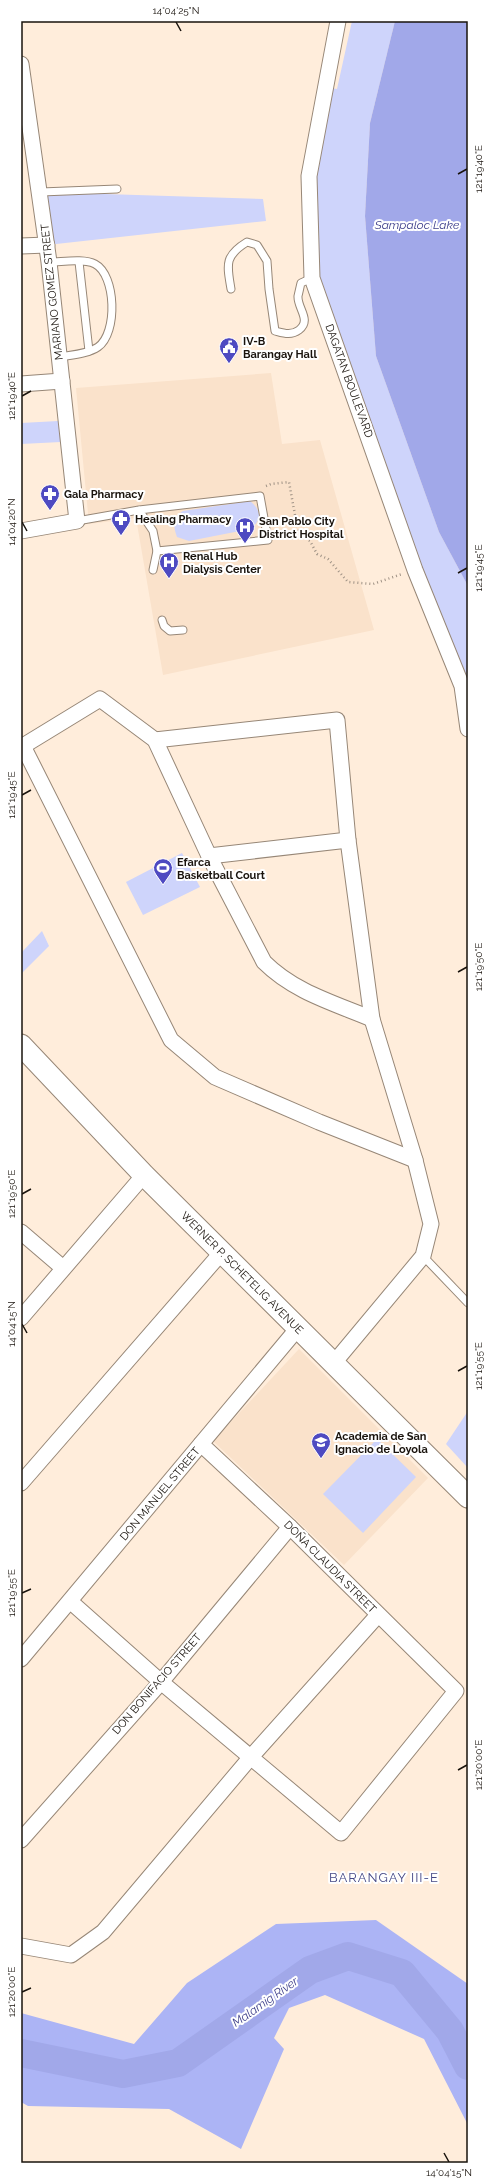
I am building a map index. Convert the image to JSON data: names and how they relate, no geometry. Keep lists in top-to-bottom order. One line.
{"streets":{"main road":["WERNER P. SCHETELIG AVENUE"],"street":["MARIANO GOMEZ STREET","DAGATAN BOULEVARD","DON MANUEL STREET","DOÑA CLAUDIA STREET","DON BONIFACIO STREET"]},"crossings":[["WERNER P. SCHETELIG AVENUE","DON MANUEL STREET"],["DON MANUEL STREET","DOÑA CLAUDIA STREET"],["DOÑA CLAUDIA STREET","DON BONIFACIO STREET"]],"districts":["BARANGAY III-E"],"water":["Sampaloc Lake","Malamig River"],"places":{"public building":["IV-B Barangay Hall"],"pharmacy":["Gala Pharmacy","Healing Pharmacy"],"hospital":["San Pablo City District Hospital","Renal Hub Dialysis Center"],"sports":["Efarca Basketball Court"],"school or university":["Academia de San Ignacio de Loyola"]},"coordinates":["14°04'25\"N","121°19'40\"E","14°04'20\"N","121°19'45\"E","121°19'50\"E","14°04'15\"N","121°19'55\"E","121°20'00\"E"]}
